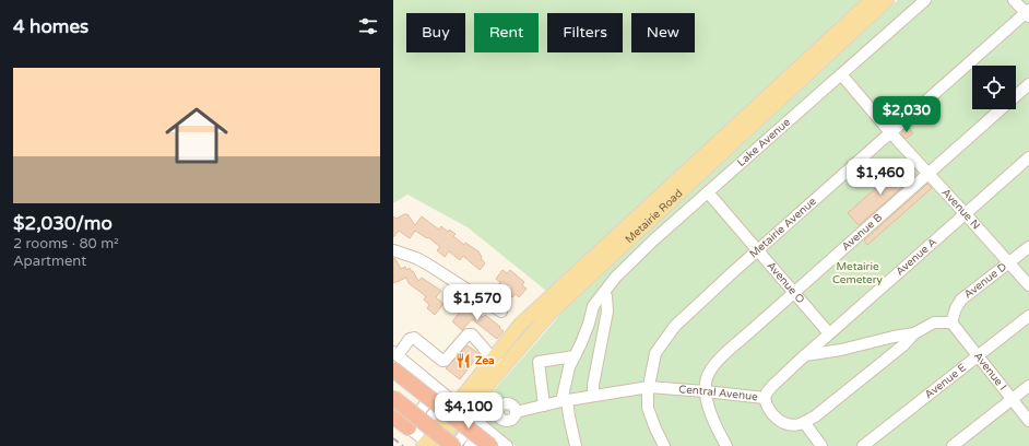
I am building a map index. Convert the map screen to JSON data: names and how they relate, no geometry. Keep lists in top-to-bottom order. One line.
{"streets":{"main road":["Metairie Road"],"street":["Lake Avenue","Avenue N","Metairie Avenue","Avenue B","Avenue A","Avenue D","Avenue O","Avenue I","Avenue E","Central Avenue"]},"crossings":[["Lake Avenue","Avenue N"],["Lake Avenue","Avenue O"],["Lake Avenue","Central Avenue"],["Avenue N","Metairie Avenue"],["Avenue N","Avenue B"],["Avenue N","Avenue A"],["Avenue N","Avenue D"],["Metairie Avenue","Avenue O"],["Metairie Avenue","Central Avenue"],["Avenue B","Avenue O"],["Avenue A","Avenue O"],["Avenue A","Central Avenue"],["Avenue D","Avenue I"],["Avenue I","Avenue E"]],"parks":["Metairie Cemetery"],"places":{"restaurant":["Zea"]},"page":{"heading":"4 homes","chip":["Buy","Rent","Filters","New"],"list":[{"name":"$2,030/mo","note":"2 rooms · 80 m² · Apartment"}],"price":["$2,030","$1,460","$1,570","$4,100"]}}
